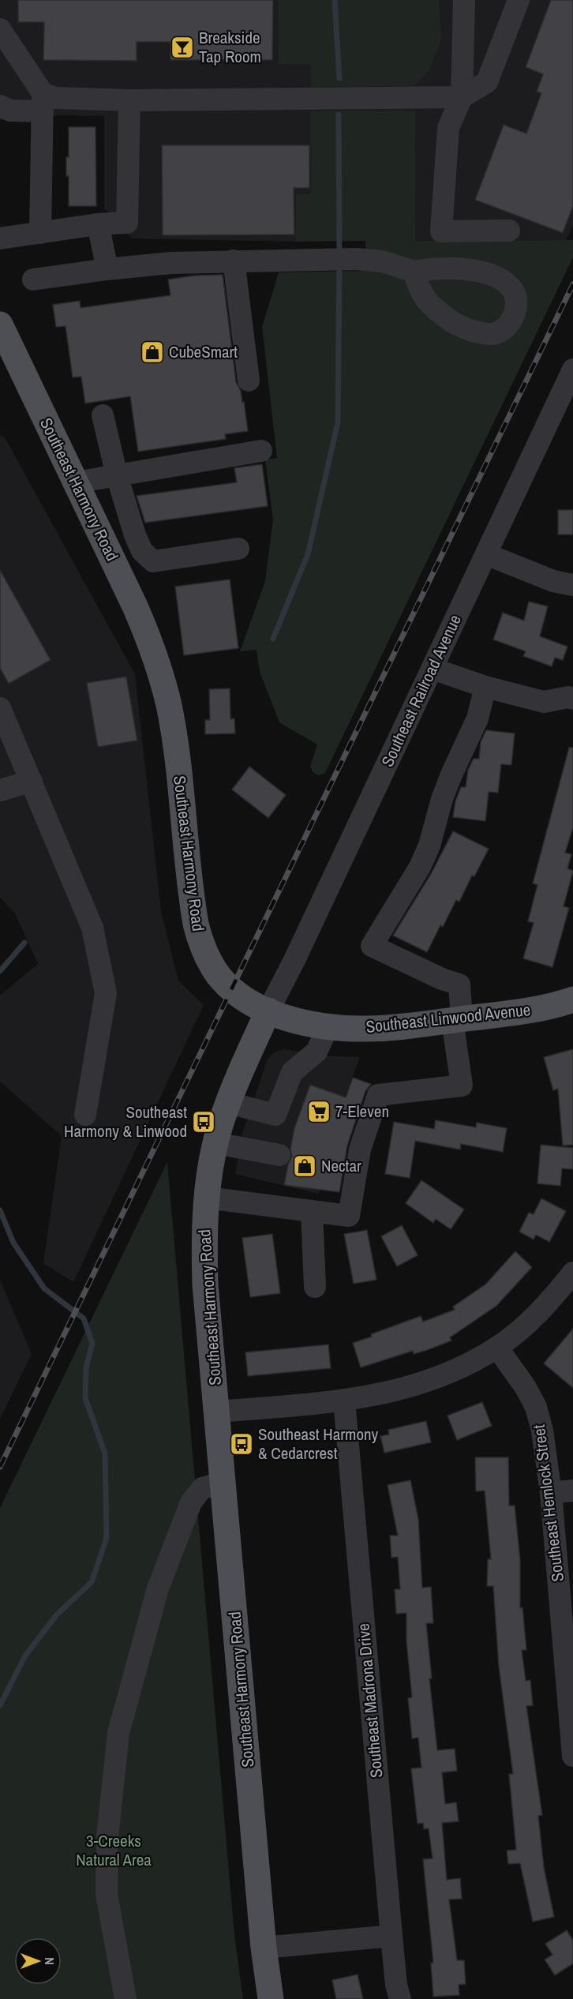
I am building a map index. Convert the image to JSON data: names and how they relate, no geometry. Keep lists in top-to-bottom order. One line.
{"streets":{"main road":["Southeast Harmony Road","Southeast Linwood Avenue"],"street":["Southeast Railroad Avenue","Southeast Hemlock Street","Southeast Madrona Drive"]},"crossings":[["Southeast Harmony Road","Southeast Railroad Avenue"],["Southeast Harmony Road","Southeast Linwood Avenue"],["Southeast Railroad Avenue","Southeast Linwood Avenue"]],"parks":["3-Creeks Natural Area"],"places":{"bar":["Breakside Tap Room"],"shop":["CubeSmart","Nectar"],"supermarket":["7-Eleven"],"bus stop":["Southeast Harmony & Linwood","Southeast Harmony & Cedarcrest"]},"north":"right"}
